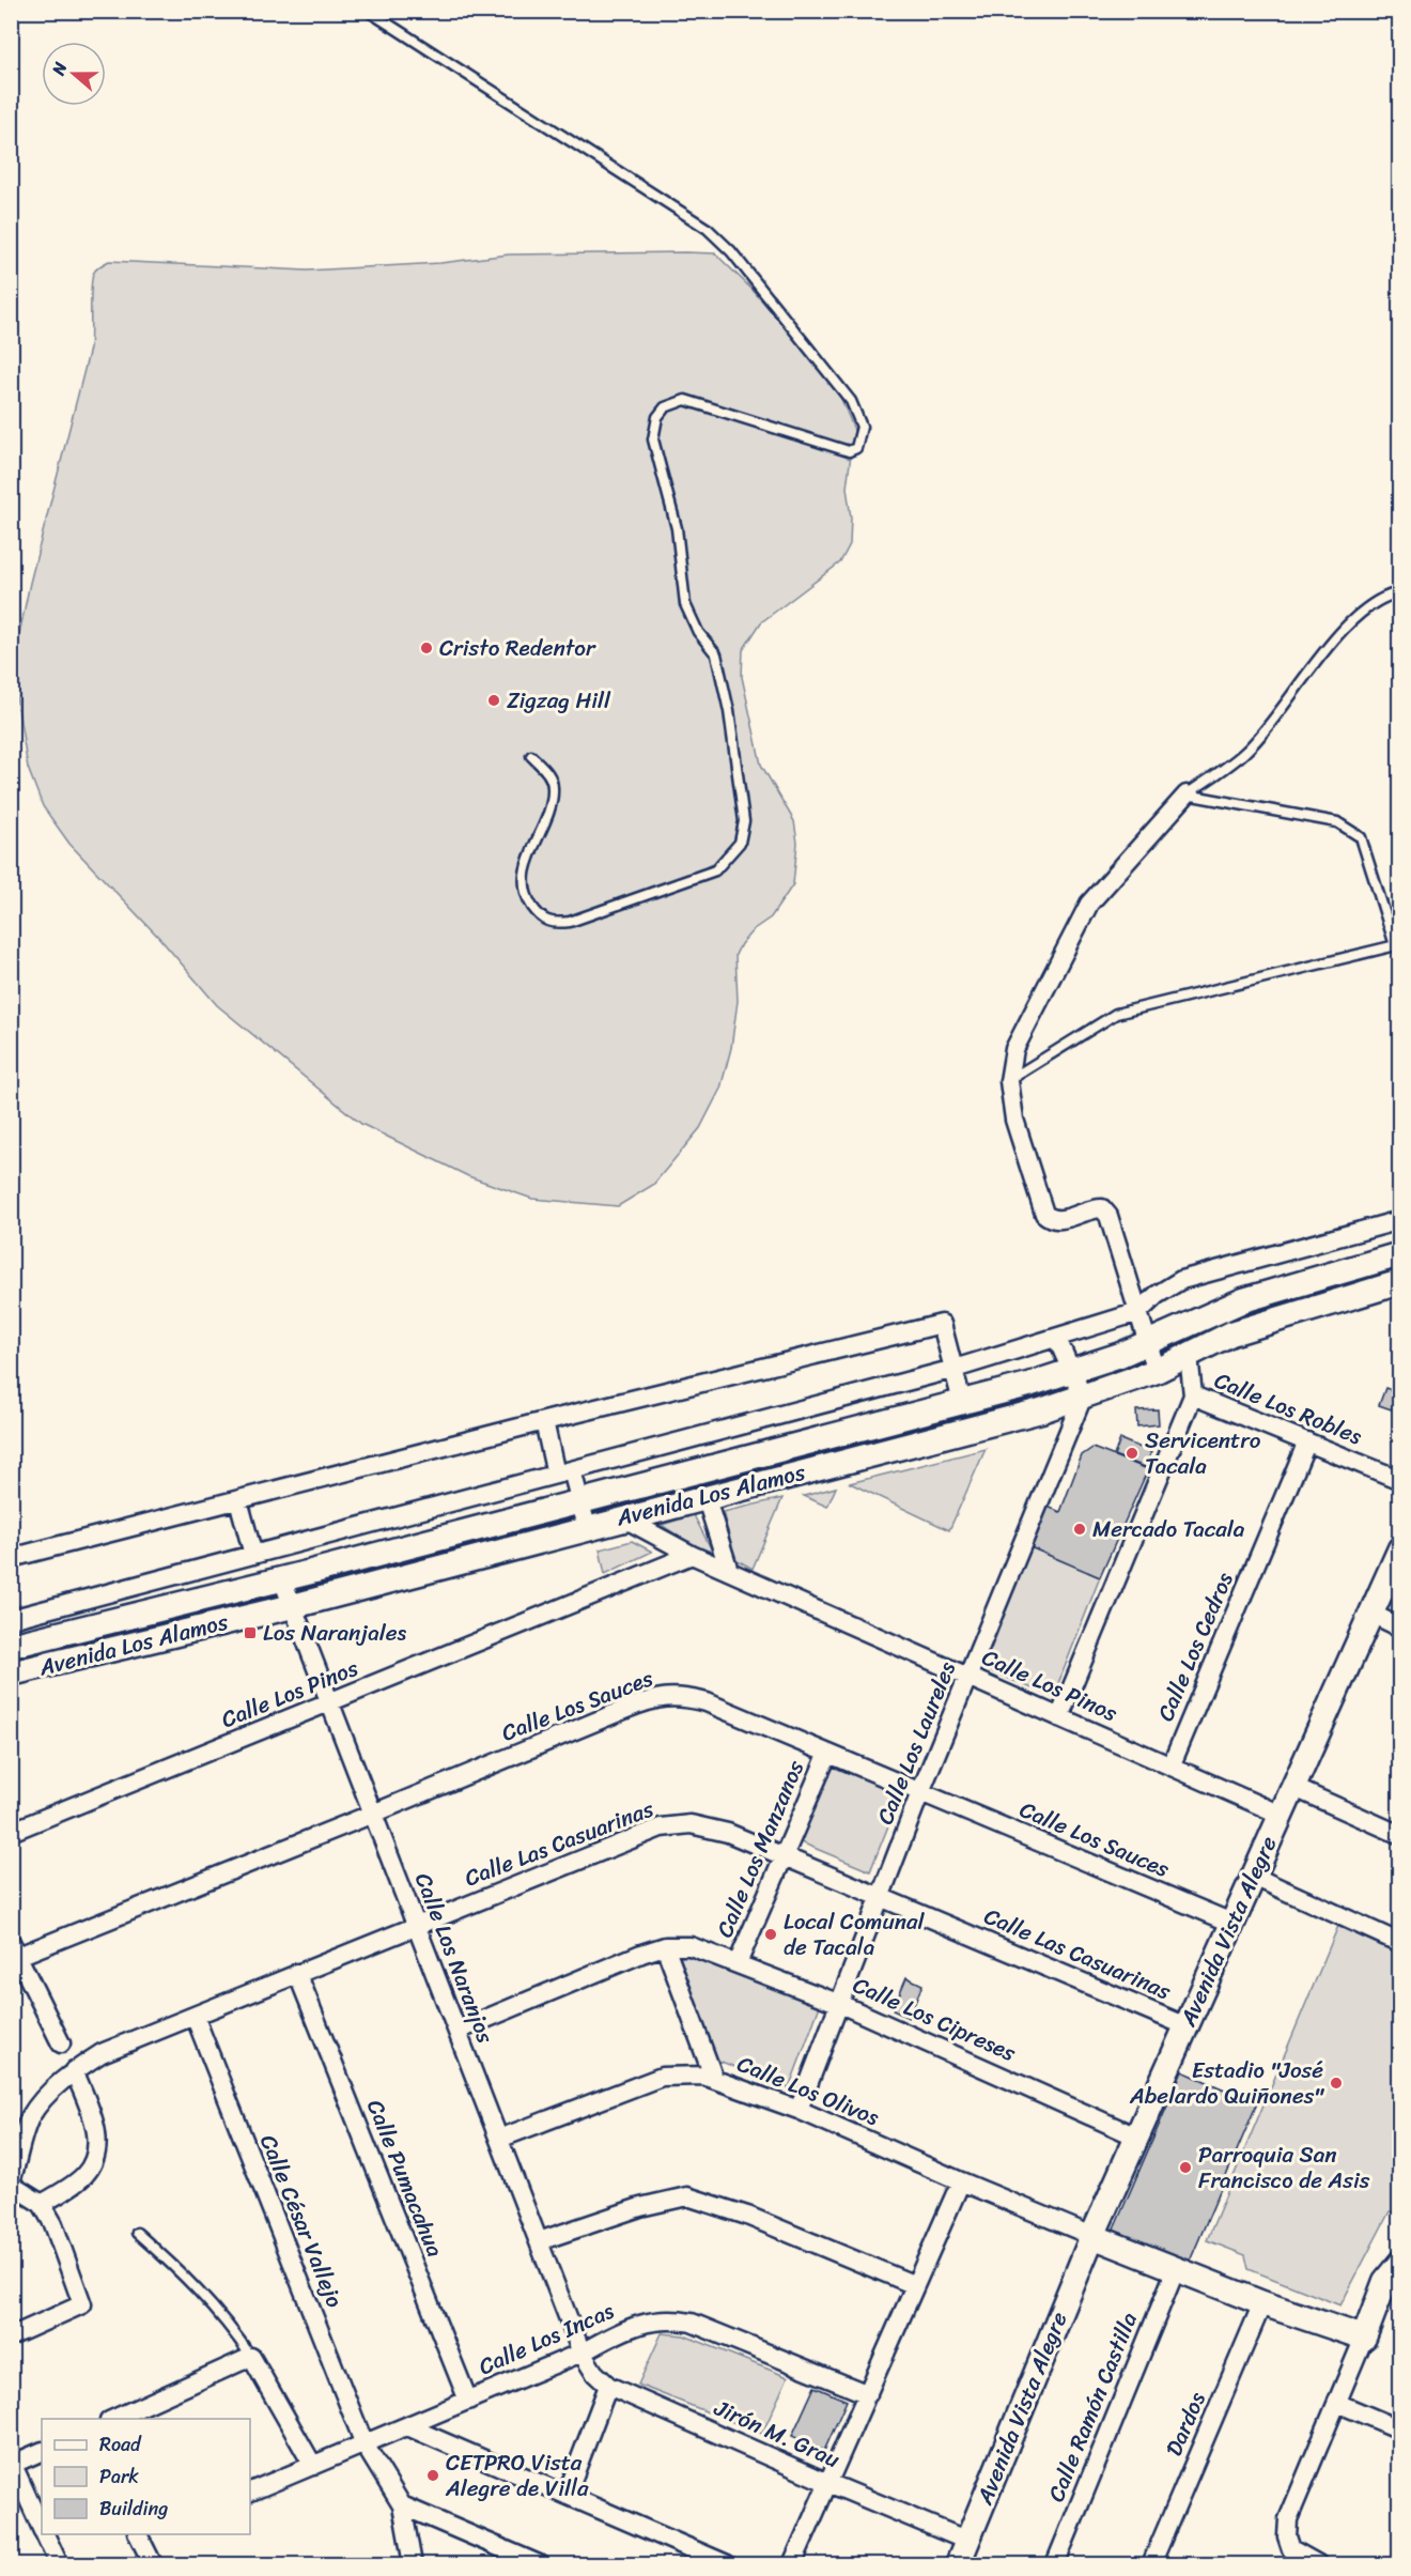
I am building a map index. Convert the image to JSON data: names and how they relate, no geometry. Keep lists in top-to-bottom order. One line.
{"streets":{"main road":["Avenida Los Alamos","Avenida Vista Alegre"],"street":["Calle Los Robles","Calle Los Cedros","Calle Los Pinos","Calle Los Sauces","Calle Los Laureles","Calle Las Casuarinas","Calle Los Manzanos","Calle Los Naranjos","Calle Los Cipreses","Calle Los Olivos","Calle Pumacahua","Calle César Vallejo","Calle Los Incas","Calle Ramón Castilla","Dardos","Jirón M. Grau"]},"crossings":[["Calle Los Robles","Calle Los Cedros"],["Avenida Los Alamos","Calle Los Pinos"],["Avenida Los Alamos","Calle Los Laureles"],["Avenida Los Alamos","Calle Los Naranjos"],["Calle Los Cedros","Calle Los Pinos"],["Calle Los Pinos","Calle Los Laureles"],["Calle Los Pinos","Avenida Vista Alegre"],["Calle Los Pinos","Calle Los Naranjos"],["Calle Los Sauces","Calle Los Laureles"],["Calle Los Sauces","Calle Los Manzanos"],["Calle Los Sauces","Avenida Vista Alegre"],["Calle Los Sauces","Calle Los Naranjos"],["Calle Los Laureles","Calle Las Casuarinas"],["Calle Los Laureles","Calle Los Cipreses"],["Calle Los Laureles","Calle Los Olivos"],["Calle Las Casuarinas","Calle Los Manzanos"],["Calle Las Casuarinas","Avenida Vista Alegre"],["Calle Las Casuarinas","Calle Los Naranjos"],["Calle Las Casuarinas","Calle Pumacahua"],["Calle Las Casuarinas","Calle César Vallejo"],["Calle Los Manzanos","Calle Los Cipreses"],["Avenida Vista Alegre","Calle Los Cipreses"],["Avenida Vista Alegre","Calle Los Olivos"],["Avenida Vista Alegre","Jirón M. Grau"],["Calle Los Naranjos","Calle Los Cipreses"],["Calle Los Naranjos","Calle Los Olivos"],["Calle Los Naranjos","Calle Los Incas"],["Calle Los Naranjos","Jirón M. Grau"],["Calle Pumacahua","Calle Los Incas"],["Calle César Vallejo","Calle Los Incas"],["Calle Los Incas","Jirón M. Grau"]],"places":{"other":["Cristo Redentor","Zigzag Hill","Servicentro Tacala","Mercado Tacala","Local Comunal de Tacala","Estadio \"José Abelardo Quiñones\"","Parroquia San Francisco de Asis","CETPRO Vista Alegre de Villa"],"transit":["Los Naranjales"]},"legend":["Road","Park","Building"],"north":"left"}
